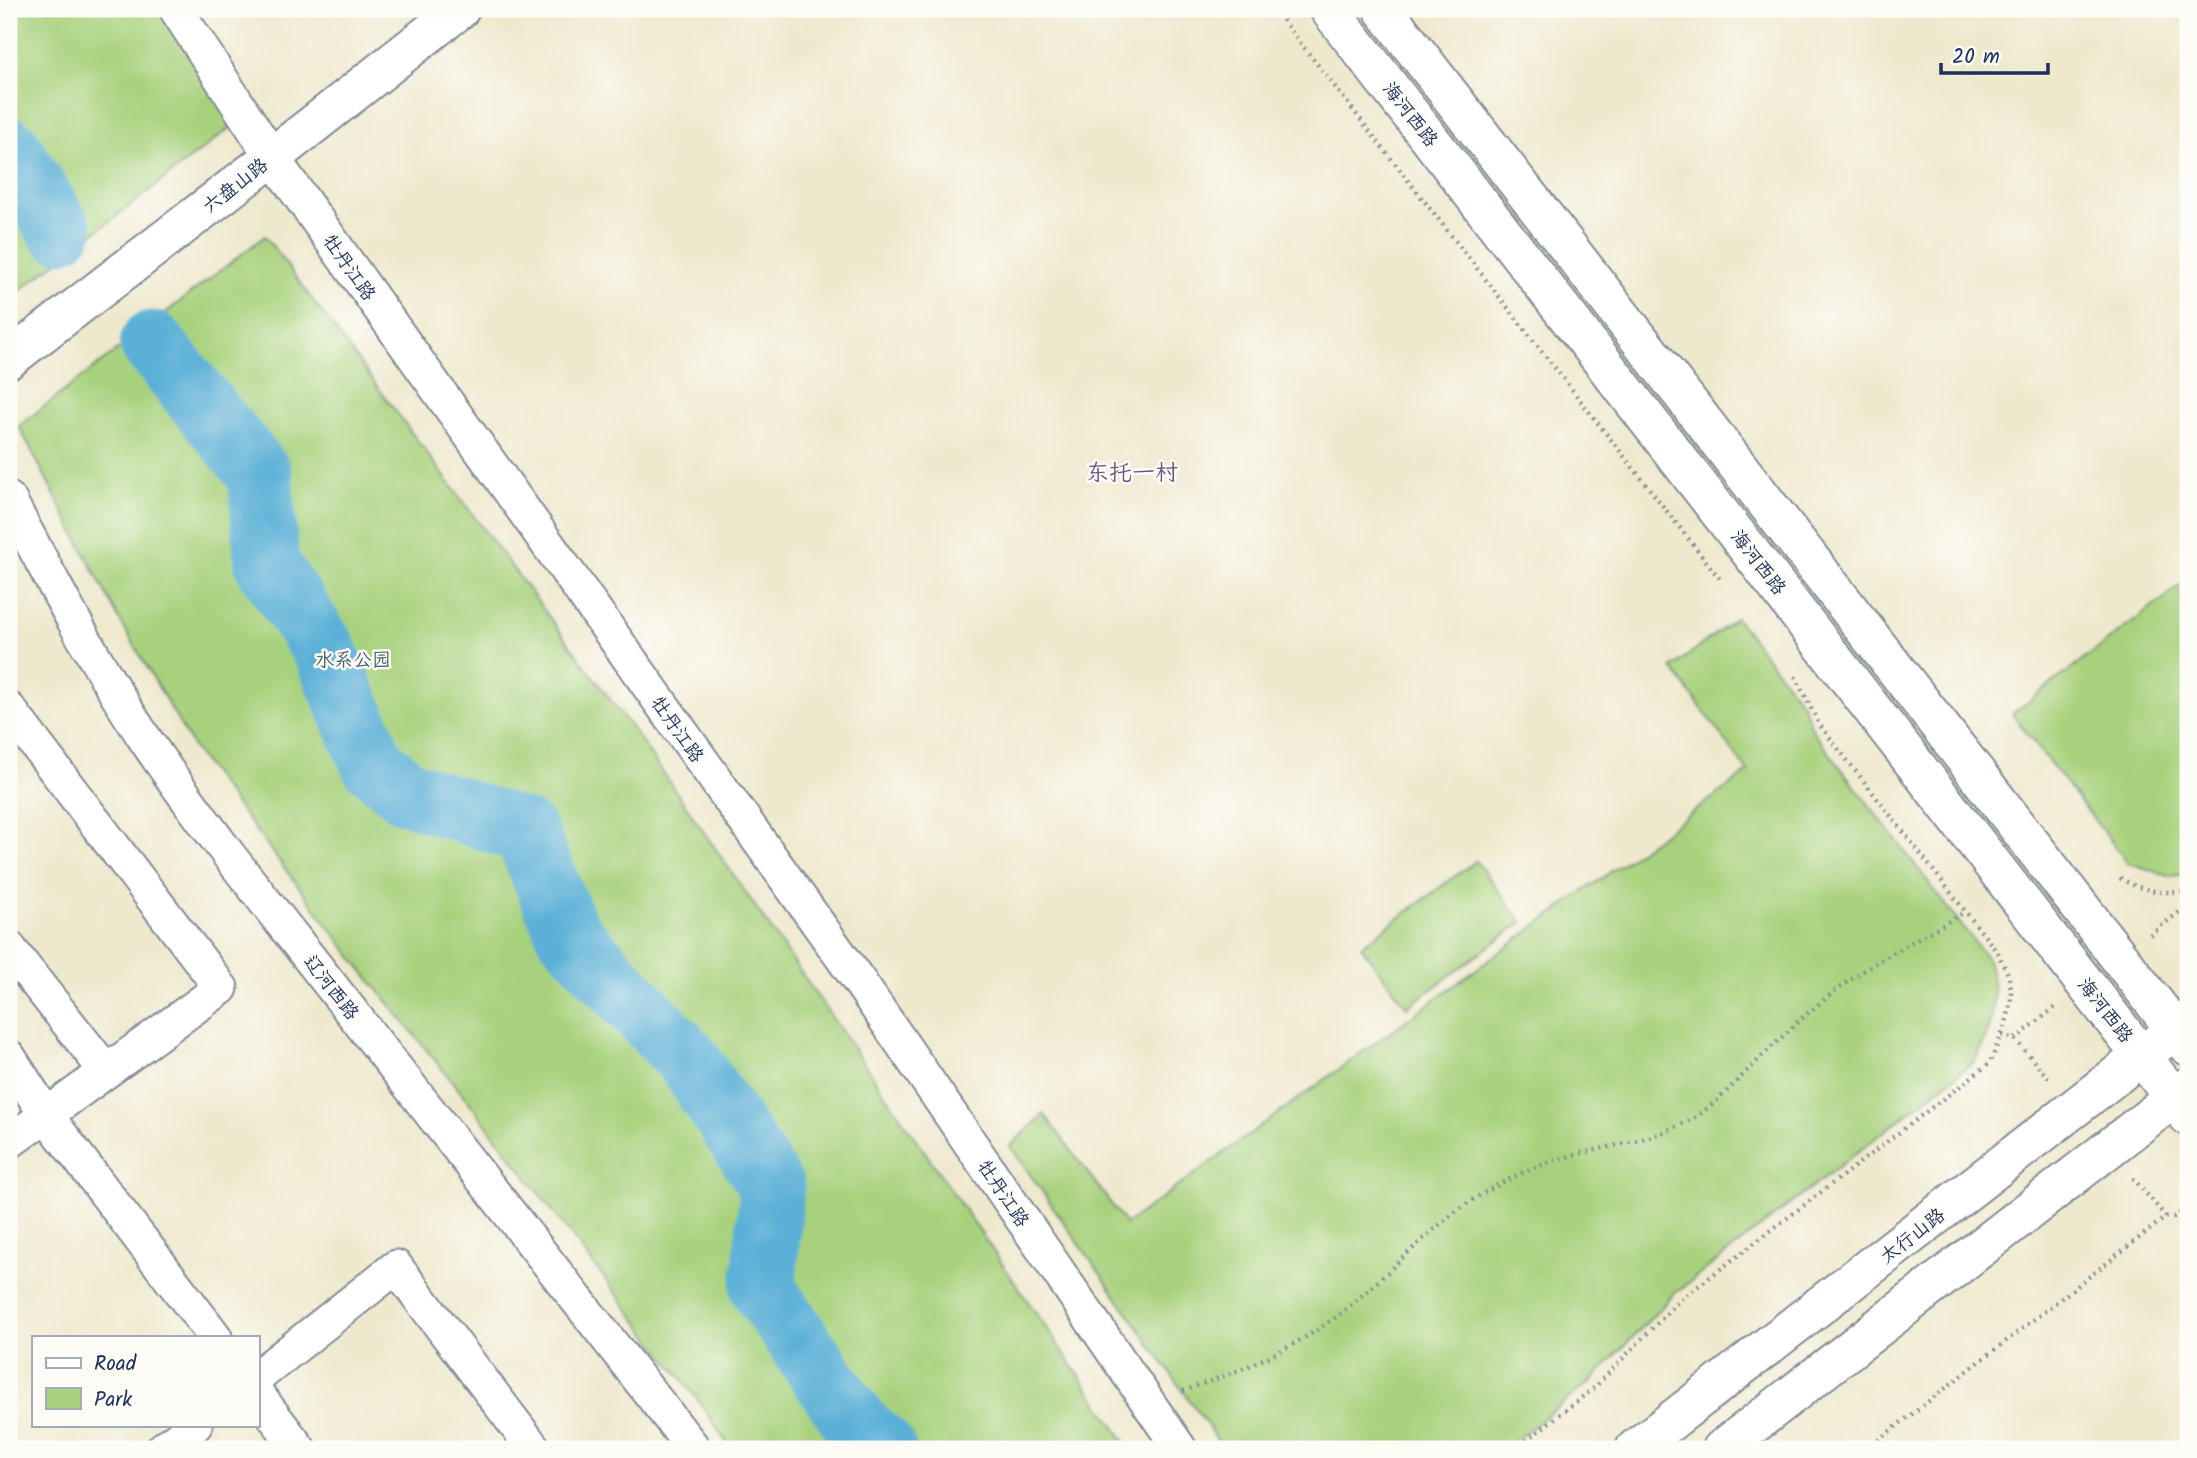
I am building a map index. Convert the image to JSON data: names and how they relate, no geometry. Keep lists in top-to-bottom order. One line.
{"streets":{"street":["海河西路","六盘山路","牡丹江路","辽河西路","太行山路"]},"crossings":[["海河西路","太行山路"],["六盘山路","牡丹江路"]],"districts":["东托一村"],"parks":["水系公园"],"legend":["Road","Park"],"scale_bar":"20 m"}
